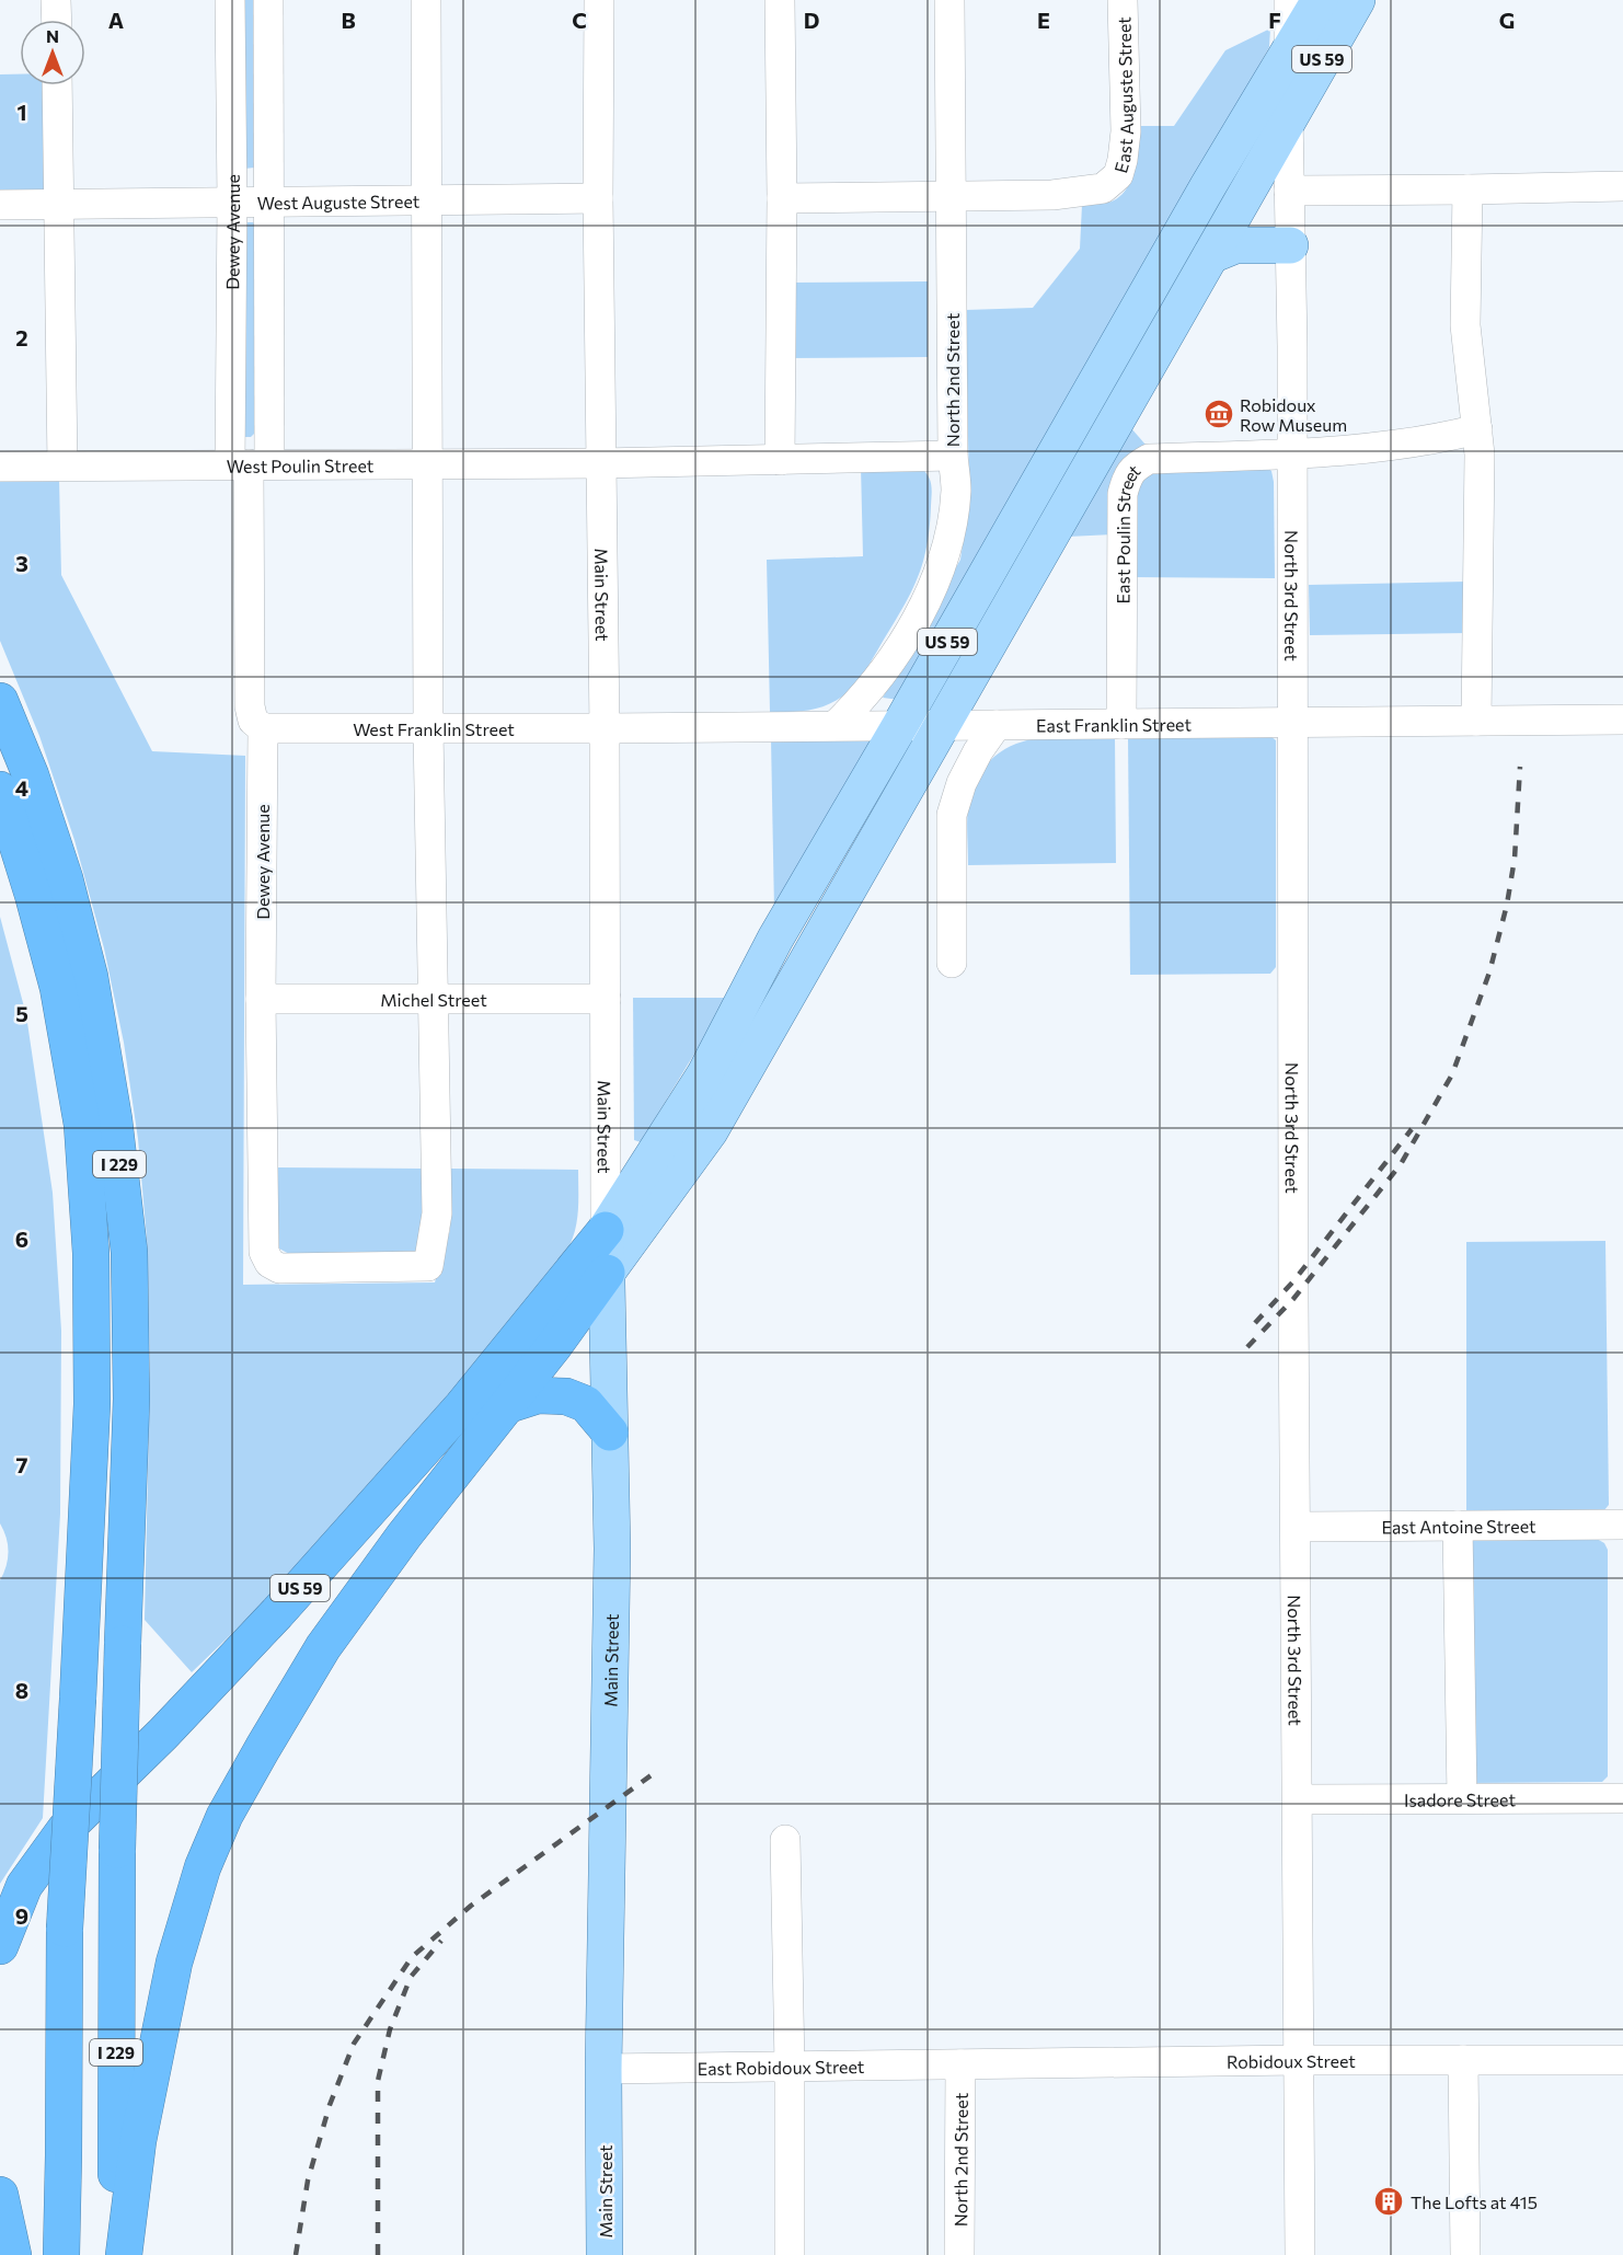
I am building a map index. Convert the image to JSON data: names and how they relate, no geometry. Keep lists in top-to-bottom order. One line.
{"streets":{"highway":["US 59","I 229"],"main road":["Main Street"],"street":["East Auguste Street","West Auguste Street","Dewey Avenue","North 2nd Street","West Poulin Street","East Poulin Street","North 3rd Street","East Franklin Street","West Franklin Street","Michel Street","East Antoine Street","Isadore Street","Robidoux Street","East Robidoux Street"]},"crossings":[["US 59","North 3rd Street"],["US 59","Main Street"],["US 59","East Franklin Street"],["East Auguste Street","North 2nd Street"],["West Auguste Street","Dewey Avenue"],["West Auguste Street","Main Street"],["Dewey Avenue","West Poulin Street"],["Dewey Avenue","West Franklin Street"],["Dewey Avenue","Michel Street"],["North 2nd Street","East Franklin Street"],["North 2nd Street","Robidoux Street"],["North 2nd Street","East Robidoux Street"],["West Poulin Street","Main Street"],["East Poulin Street","North 3rd Street"],["East Poulin Street","East Franklin Street"],["North 3rd Street","East Franklin Street"],["North 3rd Street","East Antoine Street"],["North 3rd Street","Isadore Street"],["North 3rd Street","Robidoux Street"],["Main Street","East Franklin Street"],["Main Street","West Franklin Street"],["Main Street","Michel Street"],["Main Street","East Robidoux Street"],["East Franklin Street","West Franklin Street"],["Robidoux Street","East Robidoux Street"]],"places":{"museum":["Robidoux Row Museum"],"building":["The Lofts at 415"]},"north":"top","grid":{"columns":["A","B","C","D","E","F","G"],"rows":["1","2","3","4","5","6","7","8","9"]}}
